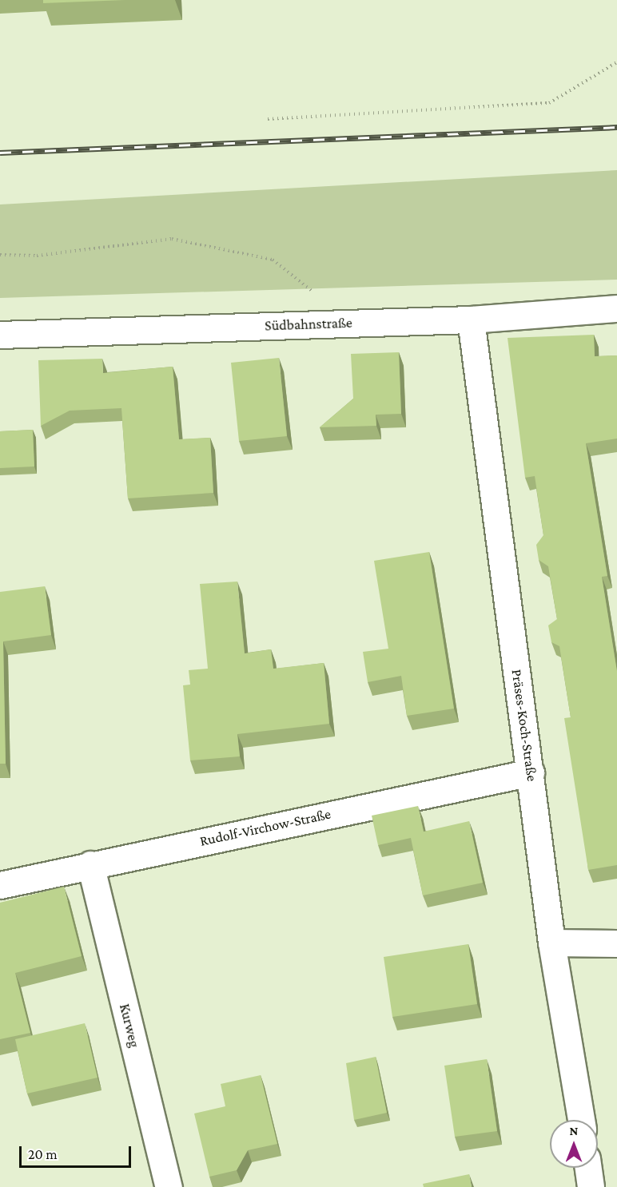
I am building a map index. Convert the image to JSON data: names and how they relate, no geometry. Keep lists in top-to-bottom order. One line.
{"streets":{"street":["Südbahnstraße","Präses-Koch-Straße","Rudolf-Virchow-Straße","Kurweg"]},"crossings":[["Südbahnstraße","Präses-Koch-Straße"],["Präses-Koch-Straße","Rudolf-Virchow-Straße"],["Rudolf-Virchow-Straße","Kurweg"]],"scale_bar":"20 m","north":"top"}
